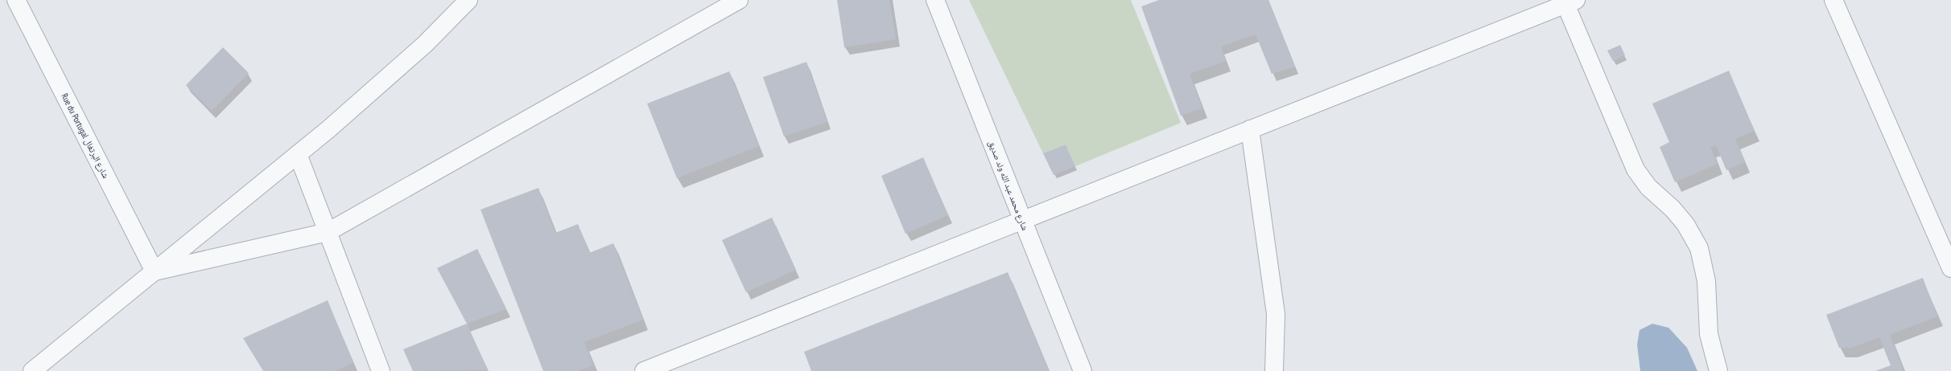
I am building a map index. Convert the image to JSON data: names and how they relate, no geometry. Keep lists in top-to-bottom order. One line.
{"streets":{"street":["Rue du Portugal شارع البرتغال","شارع محمد عبد الله ولد صديق"]}}
